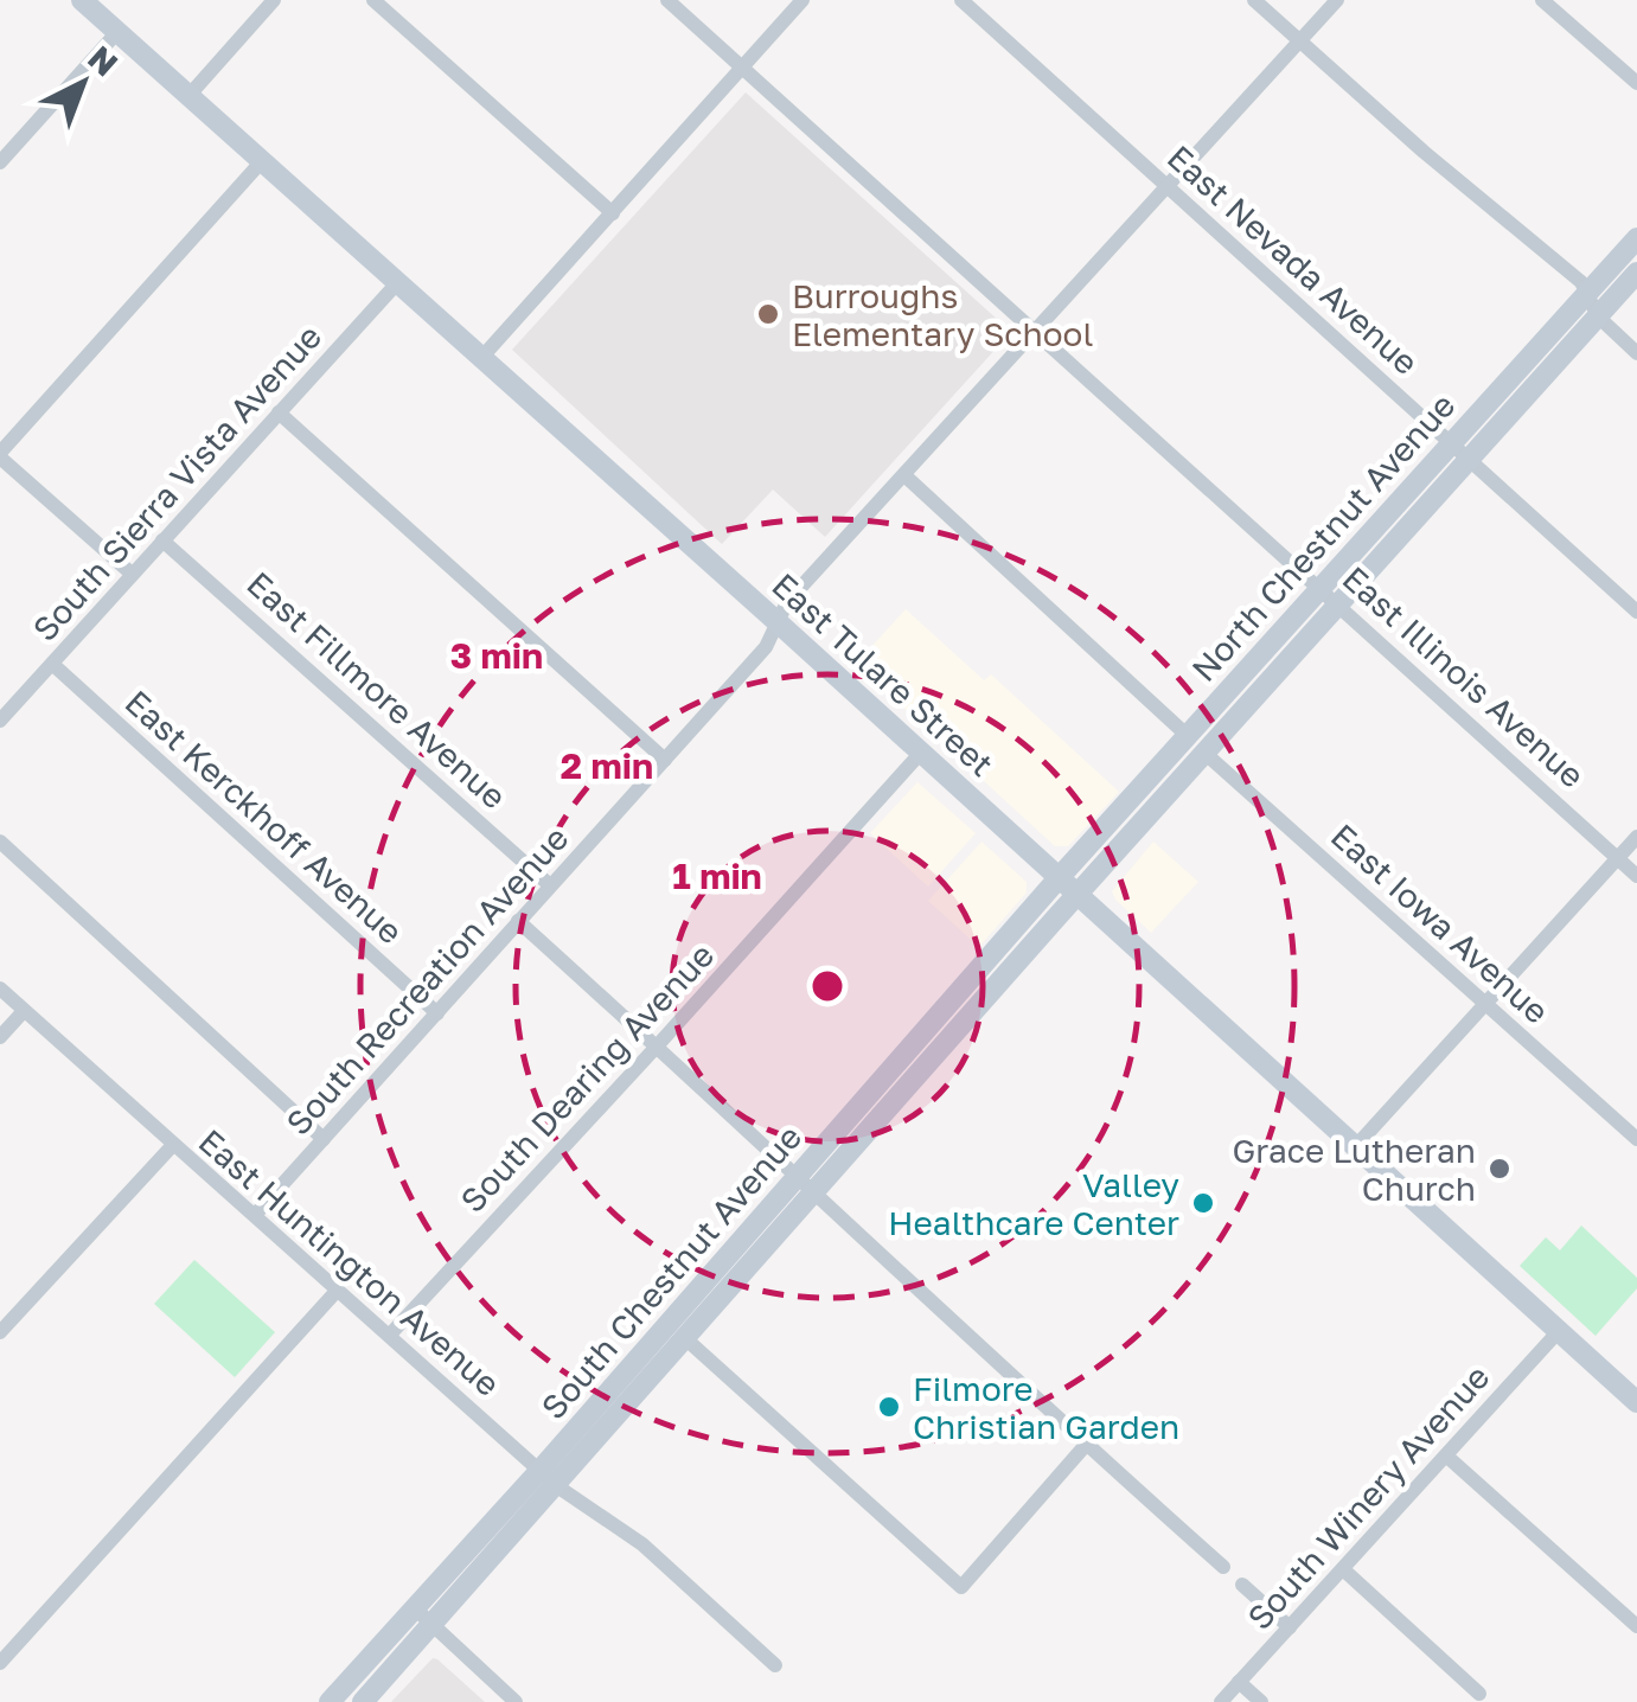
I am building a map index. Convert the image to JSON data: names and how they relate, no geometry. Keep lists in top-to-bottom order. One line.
{"streets":{"main road":["North Chestnut Avenue","East Tulare Street","South Chestnut Avenue"],"street":["East Nevada Avenue","South Sierra Vista Avenue","East Illinois Avenue","East Fillmore Avenue","East Kerckhoff Avenue","East Iowa Avenue","South Recreation Avenue","South Dearing Avenue","East Huntington Avenue","South Winery Avenue"]},"crossings":[["East Nevada Avenue","North Chestnut Avenue"],["East Nevada Avenue","South Recreation Avenue"],["South Sierra Vista Avenue","East Tulare Street"],["South Sierra Vista Avenue","East Fillmore Avenue"],["South Sierra Vista Avenue","East Kerckhoff Avenue"],["North Chestnut Avenue","East Tulare Street"],["North Chestnut Avenue","East Illinois Avenue"],["North Chestnut Avenue","East Iowa Avenue"],["North Chestnut Avenue","South Chestnut Avenue"],["East Tulare Street","South Recreation Avenue"],["East Tulare Street","South Dearing Avenue"],["East Tulare Street","South Chestnut Avenue"],["East Tulare Street","South Winery Avenue"],["East Illinois Avenue","South Recreation Avenue"],["East Fillmore Avenue","South Recreation Avenue"],["East Kerckhoff Avenue","South Recreation Avenue"],["South Recreation Avenue","East Huntington Avenue"],["South Dearing Avenue","East Huntington Avenue"],["East Huntington Avenue","South Chestnut Avenue"]],"places":["Burroughs Elementary School","Grace Lutheran Church","Valley Healthcare Center","Filmore Christian Garden"],"north":"top right","rings":["3 min","2 min","1 min"]}
